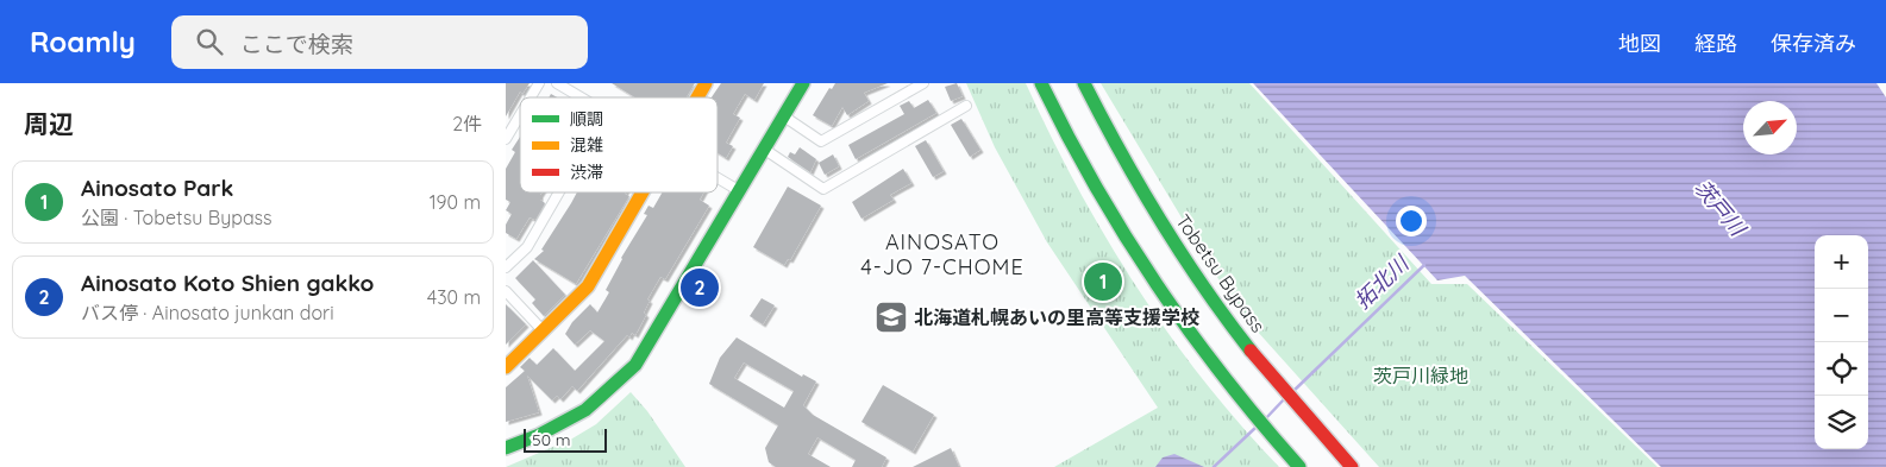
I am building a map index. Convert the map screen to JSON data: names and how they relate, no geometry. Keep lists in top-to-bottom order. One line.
{"streets":{"main road":["Tobetsu Bypass"]},"districts":["AINOSATO 4-JO 7-CHOME"],"water":["茨戸川","拓北川"],"parks":["茨戸川緑地"],"places":{"school or university":["北海道札幌あいの里高等支援学校"]},"legend":["順調","混雑","渋滞"],"scale_bar":"50 m","north":"top right","page":{"header":"Roamly","search":"ここで検索","nav":["地図","経路","保存済み"],"heading":["周辺","2件"],"list":[{"mark":"1","name":"Ainosato Park","note":"公園 · Tobetsu Bypass","value":"190 m"},{"mark":"2","name":"Ainosato Koto Shien gakko","note":"バス停 · Ainosato junkan dori","value":"430 m"}],"map_buttons":["+","−"],"pins":["1","2"],"scale":"50 m"}}
